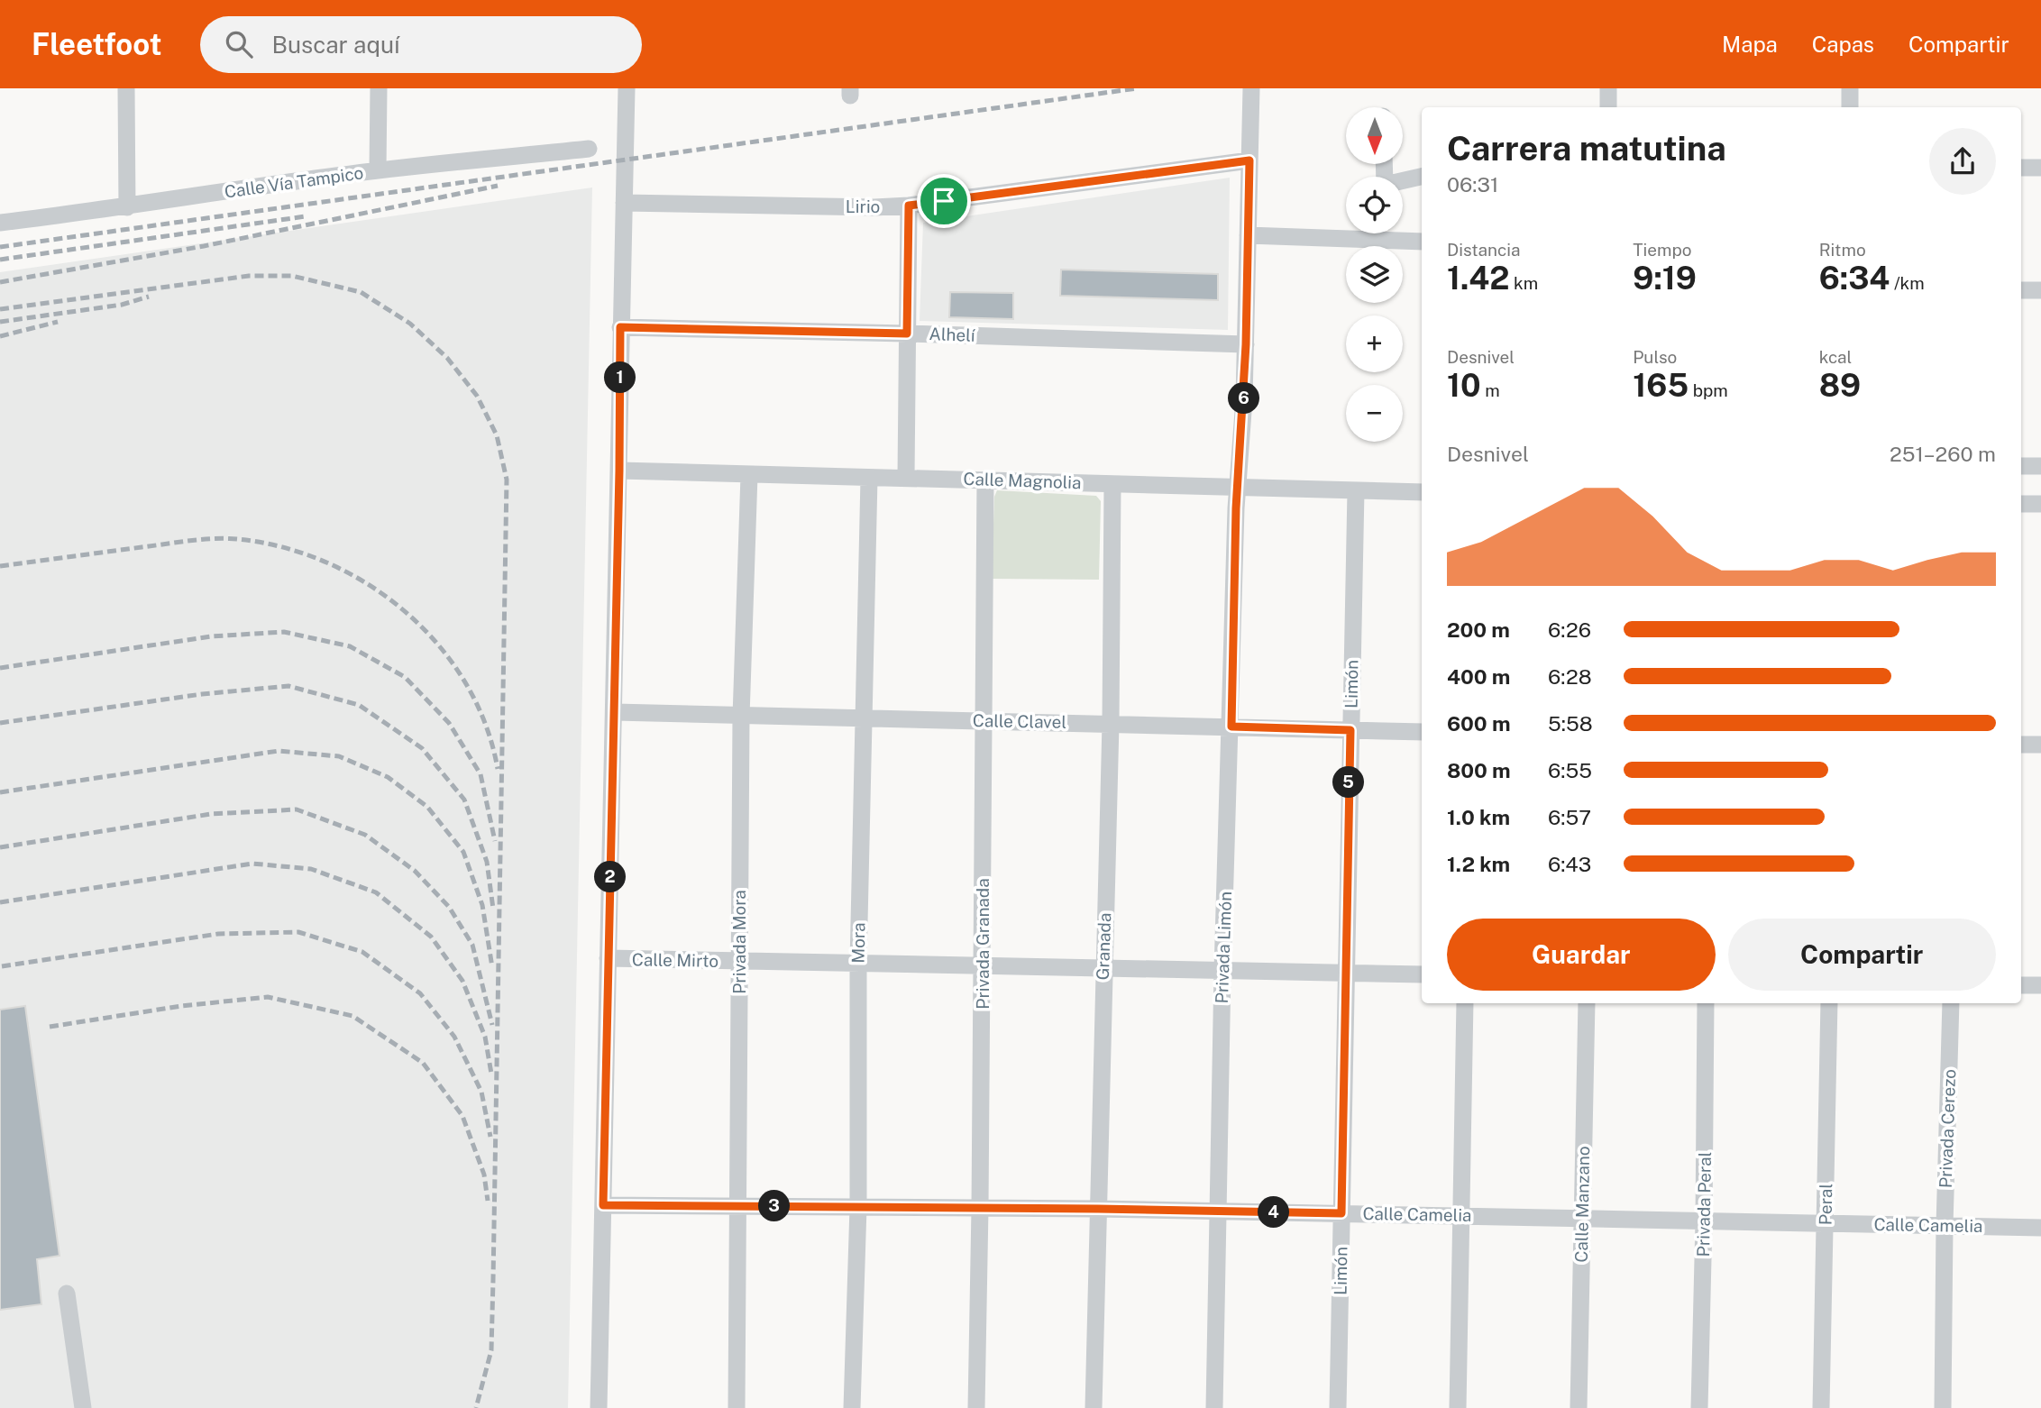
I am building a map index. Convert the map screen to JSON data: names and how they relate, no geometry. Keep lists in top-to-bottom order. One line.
{"streets":{"street":["Calle Vía Tampico","Lirio","Alhelí","Calle Magnolia","Limón","Calle Clavel","Privada Mora","Mora","Privada Granada","Granada","Privada Limón","Calle Mirto","Privada Cerezo","Calle Manzano","Privada Peral","Peral","Calle Camelia"]},"crossings":[["Lirio","Privada Limón"],["Alhelí","Privada Limón"],["Calle Magnolia","Limón"],["Calle Magnolia","Privada Mora"],["Calle Magnolia","Mora"],["Calle Magnolia","Privada Granada"],["Calle Magnolia","Granada"],["Calle Magnolia","Privada Limón"],["Limón","Calle Clavel"],["Limón","Calle Mirto"],["Limón","Calle Camelia"],["Calle Clavel","Privada Mora"],["Calle Clavel","Mora"],["Calle Clavel","Privada Granada"],["Calle Clavel","Granada"],["Calle Clavel","Privada Limón"],["Privada Mora","Calle Mirto"],["Privada Mora","Calle Camelia"],["Mora","Calle Mirto"],["Mora","Calle Camelia"],["Privada Granada","Calle Mirto"],["Privada Granada","Calle Camelia"],["Granada","Calle Mirto"],["Granada","Calle Camelia"],["Privada Limón","Calle Mirto"],["Privada Limón","Calle Camelia"],["Privada Cerezo","Calle Camelia"],["Calle Manzano","Calle Camelia"],["Privada Peral","Calle Camelia"],["Peral","Calle Camelia"]],"north":"bottom","page":{"header":"Fleetfoot","search":"Buscar aquí","nav":["Mapa","Capas","Compartir"],"map_buttons":["+","−"],"heading":["Carrera matutina","06:31"],"stats":[["Distancia","1.42 km"],["Tiempo","9:19"],["Ritmo","6:34 /km"],["Desnivel","10 m"],["Pulso","165 bpm"],["kcal","89"]],"pins":["1","6","5","2","3","4"],"chart":["Desnivel","251–260 m"],"list":[{"name":"200 m","note":"6:26"},{"name":"400 m","note":"6:28"},{"name":"600 m","note":"5:58"},{"name":"800 m","note":"6:55"},{"name":"1.0 km","note":"6:57"},{"name":"1.2 km","note":"6:43"}],"buttons":["Guardar","Compartir"]}}
